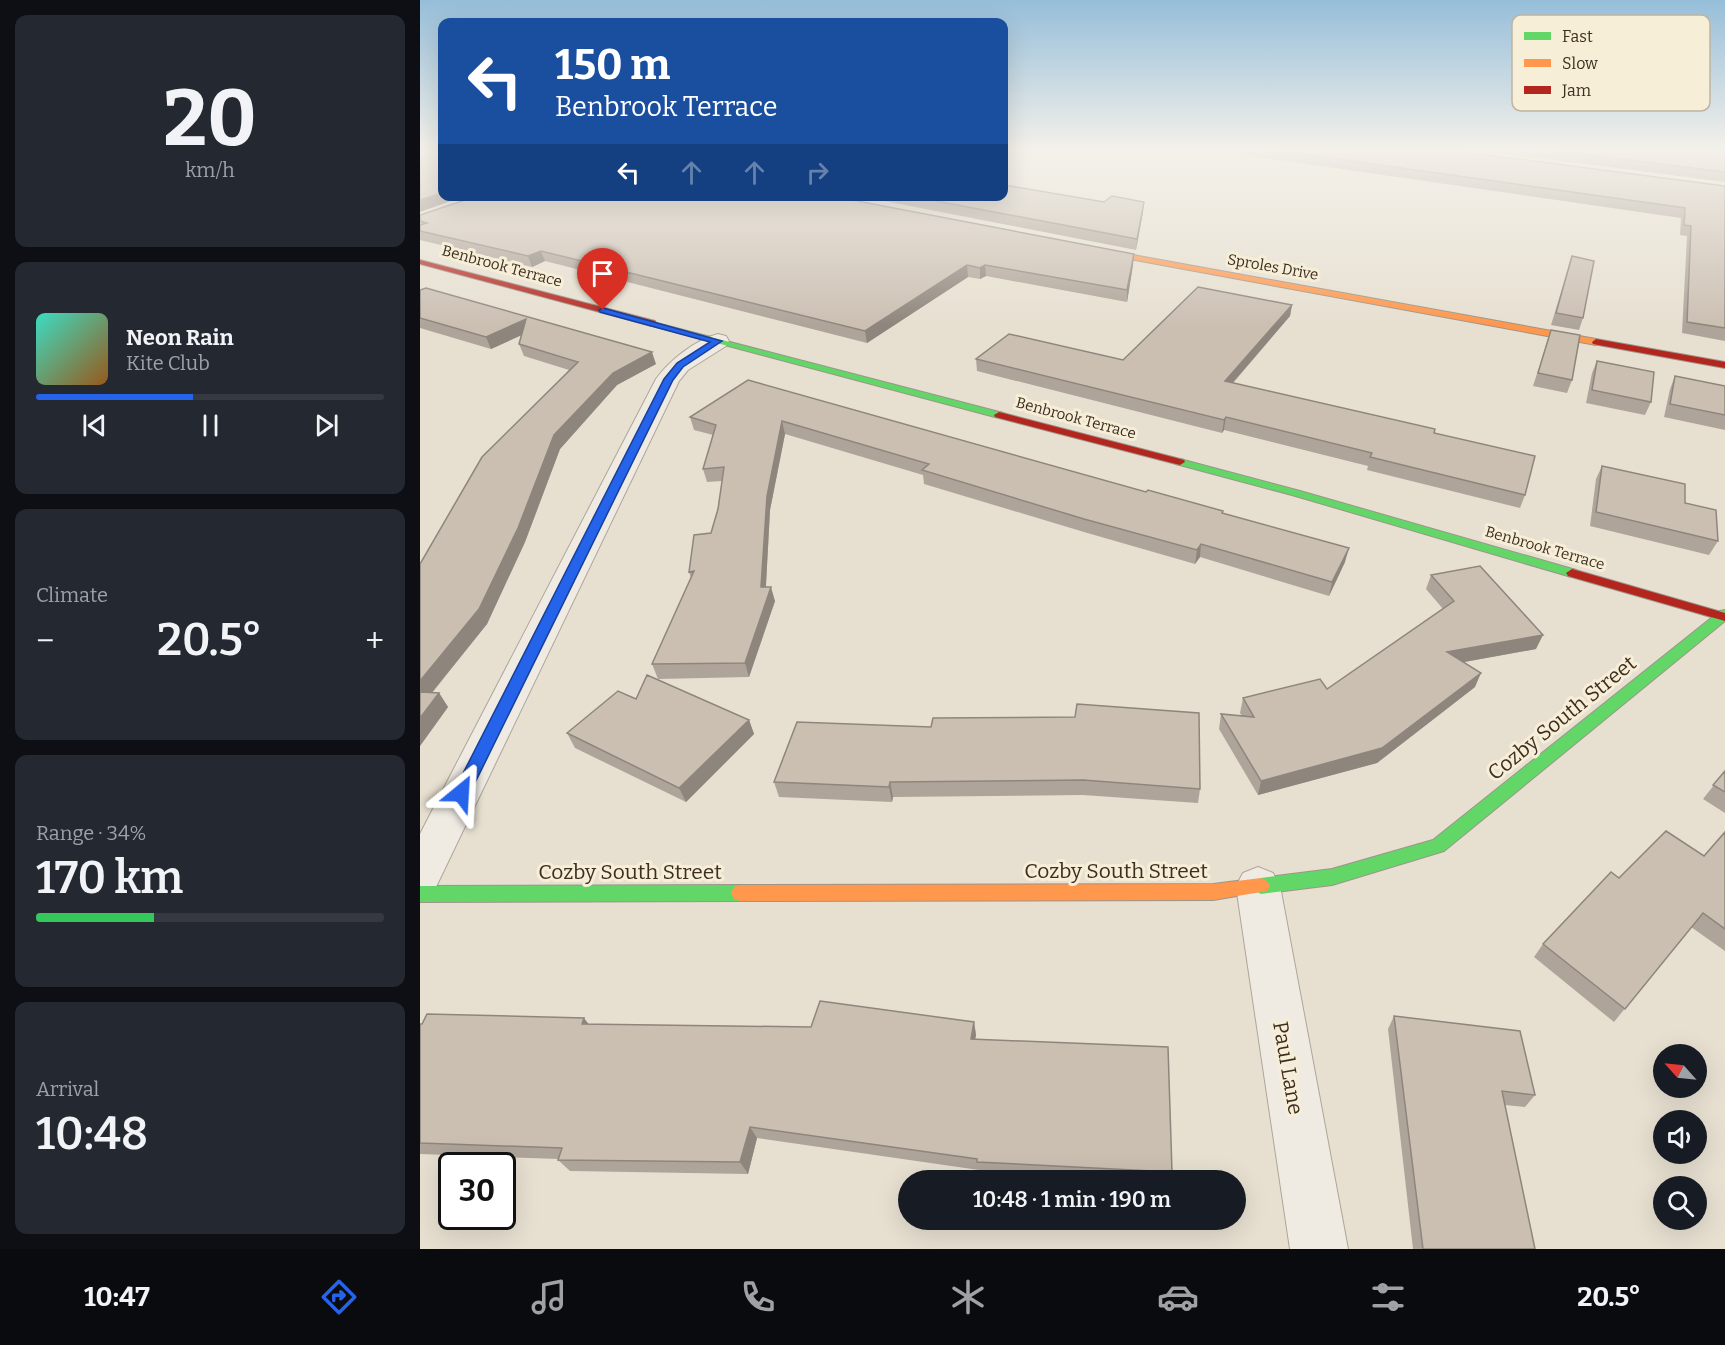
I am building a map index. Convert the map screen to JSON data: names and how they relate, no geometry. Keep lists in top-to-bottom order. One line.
{"streets":{"street":["Benbrook Terrace","Sproles Drive","Cozby South Street","Paul Lane"]},"crossings":[["Benbrook Terrace","Cozby South Street"],["Cozby South Street","Paul Lane"]],"legend":["Fast","Slow","Jam"],"north":"top left","page":{"tile":[["20","km/h"],"Climate",["Range · 34%","170 km"],["Arrival","10:48"]],"turn":["150 m","Benbrook Terrace"],"song":["Neon Rain","Kite Club"],"heat":["−","20.5°","+"],"limit":"30","trip":"10:48 · 1 min · 190 m","tabs":["10:47","20.5°"]}}
